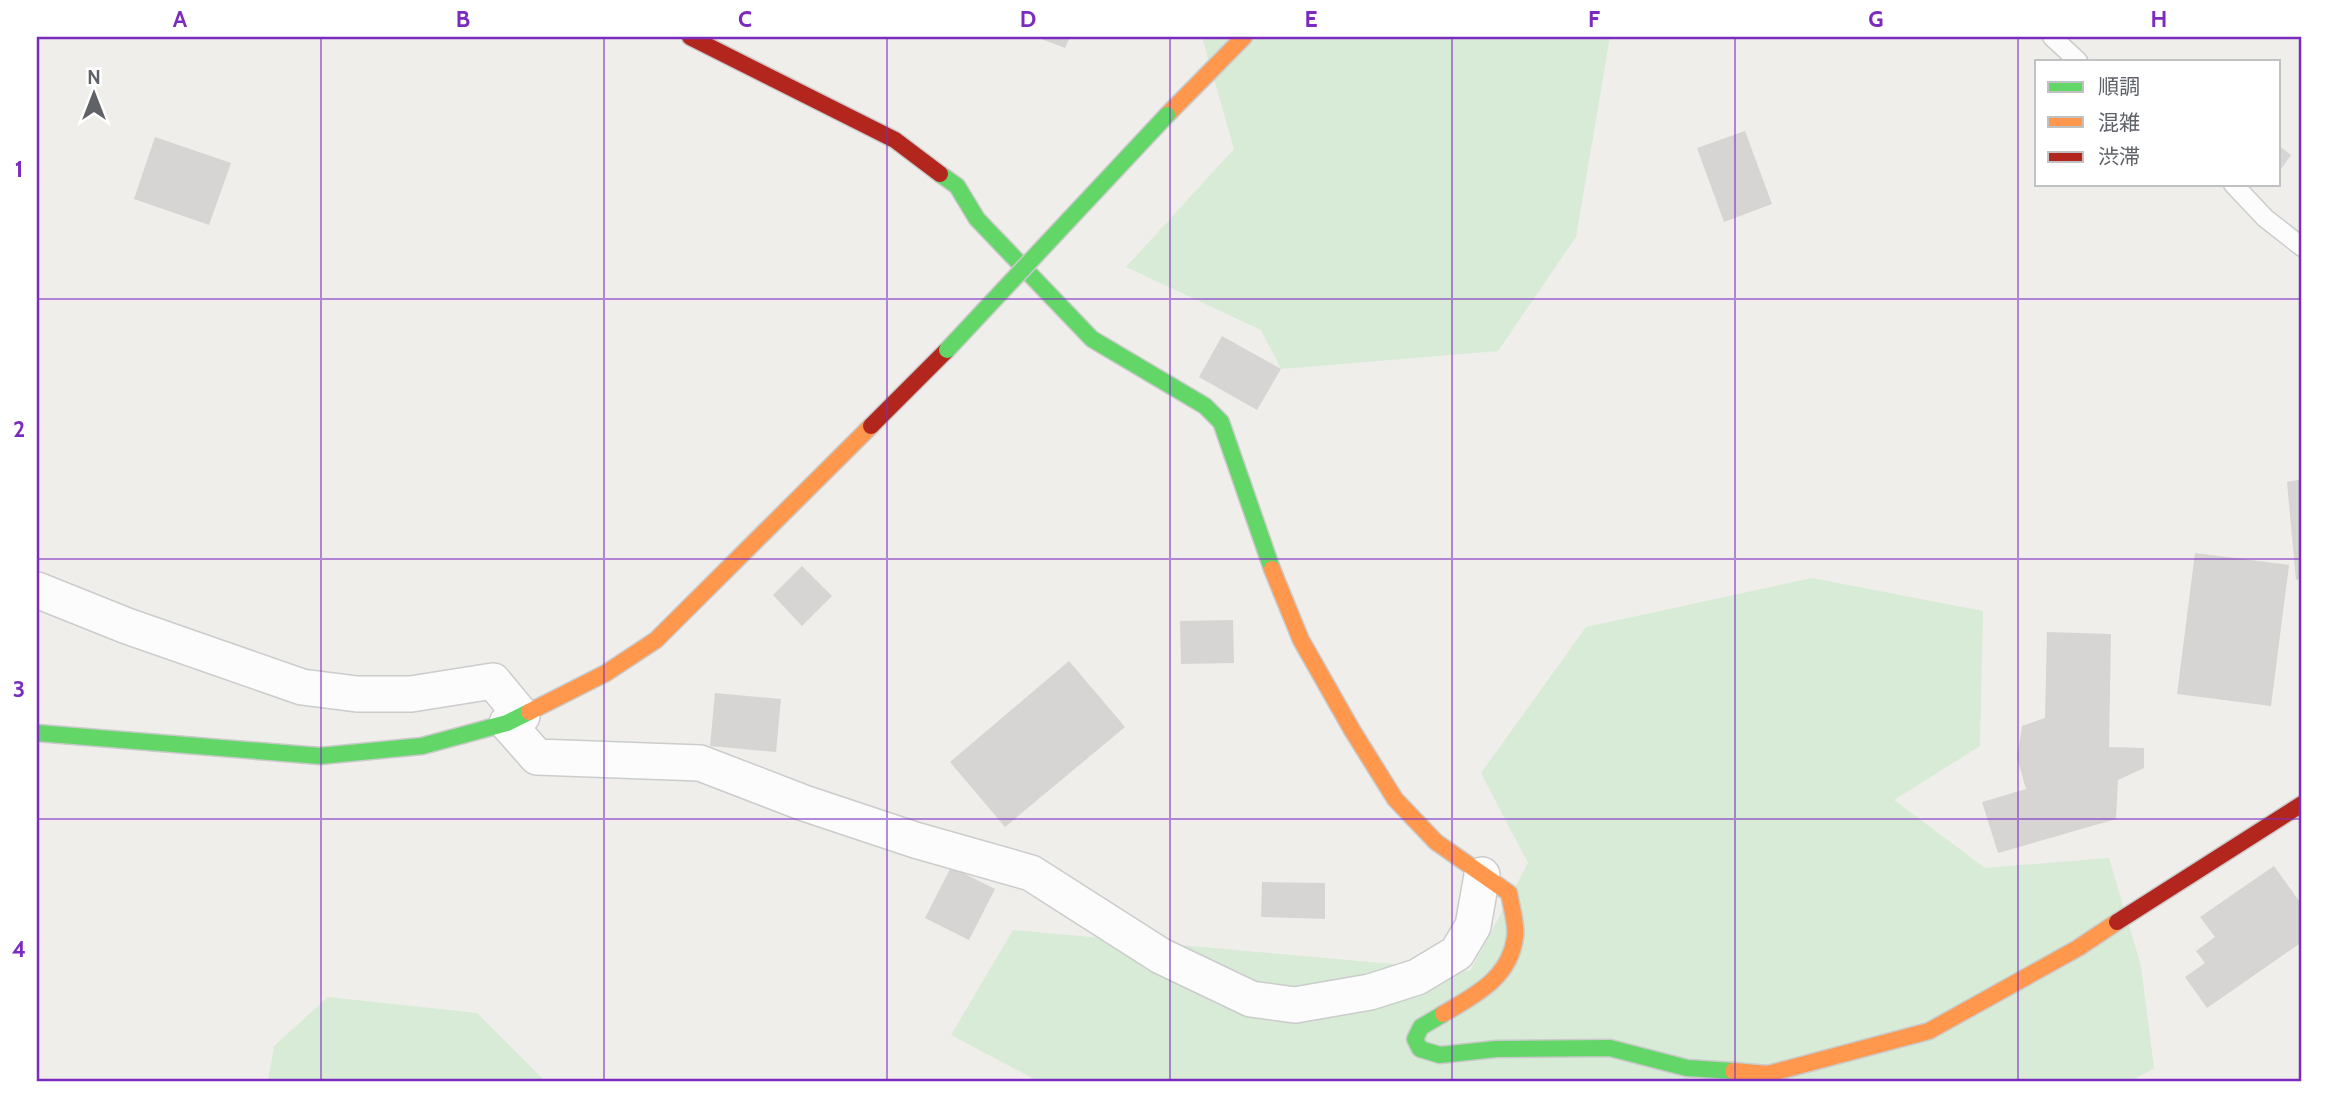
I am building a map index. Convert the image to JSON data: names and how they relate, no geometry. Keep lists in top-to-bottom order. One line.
{"legend":["順調","混雑","渋滞"],"north":"top","grid":{"columns":["A","B","C","D","E","F","G","H"],"rows":["1","2","3","4"]}}
